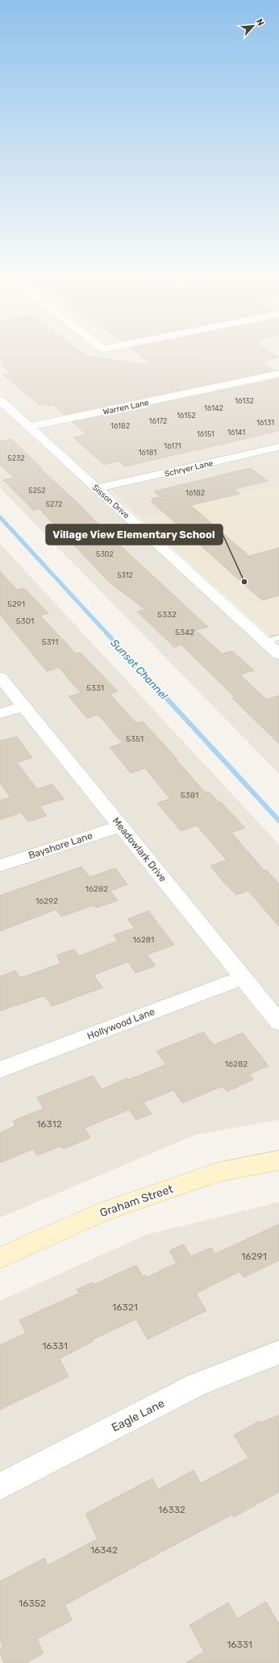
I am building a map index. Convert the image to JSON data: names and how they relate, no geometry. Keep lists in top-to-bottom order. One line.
{"streets":{"street":["Warren Lane","Schryer Lane","Sisson Drive","Bayshore Lane","Meadowlark Drive","Hollywood Lane","Graham Street","Eagle Lane"]},"crossings":[["Warren Lane","Sisson Drive"],["Schryer Lane","Sisson Drive"],["Bayshore Lane","Meadowlark Drive"],["Meadowlark Drive","Hollywood Lane"]],"water":["Sunset Channel"],"places":["Village View Elementary School"],"house_numbers":["16132","16142","16152","16172","16131","16182","16141","16151","16171","16181","5232","5252","16182","5272","5302","5312","5291","5332","5301","5342","5311","5331","5351","5381","16282","16292","16281","16282","16312","16291","16321","16331","16332","16342","16352","16331"],"north":"top right"}
